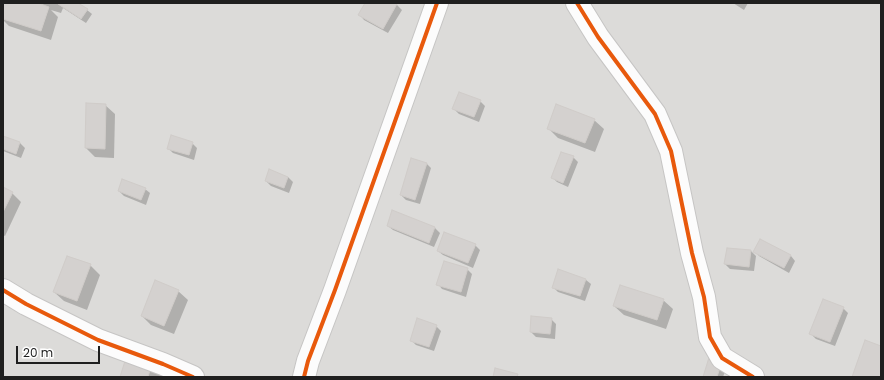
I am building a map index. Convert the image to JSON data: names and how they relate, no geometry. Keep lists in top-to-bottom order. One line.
{"scale_bar":"20 m"}
